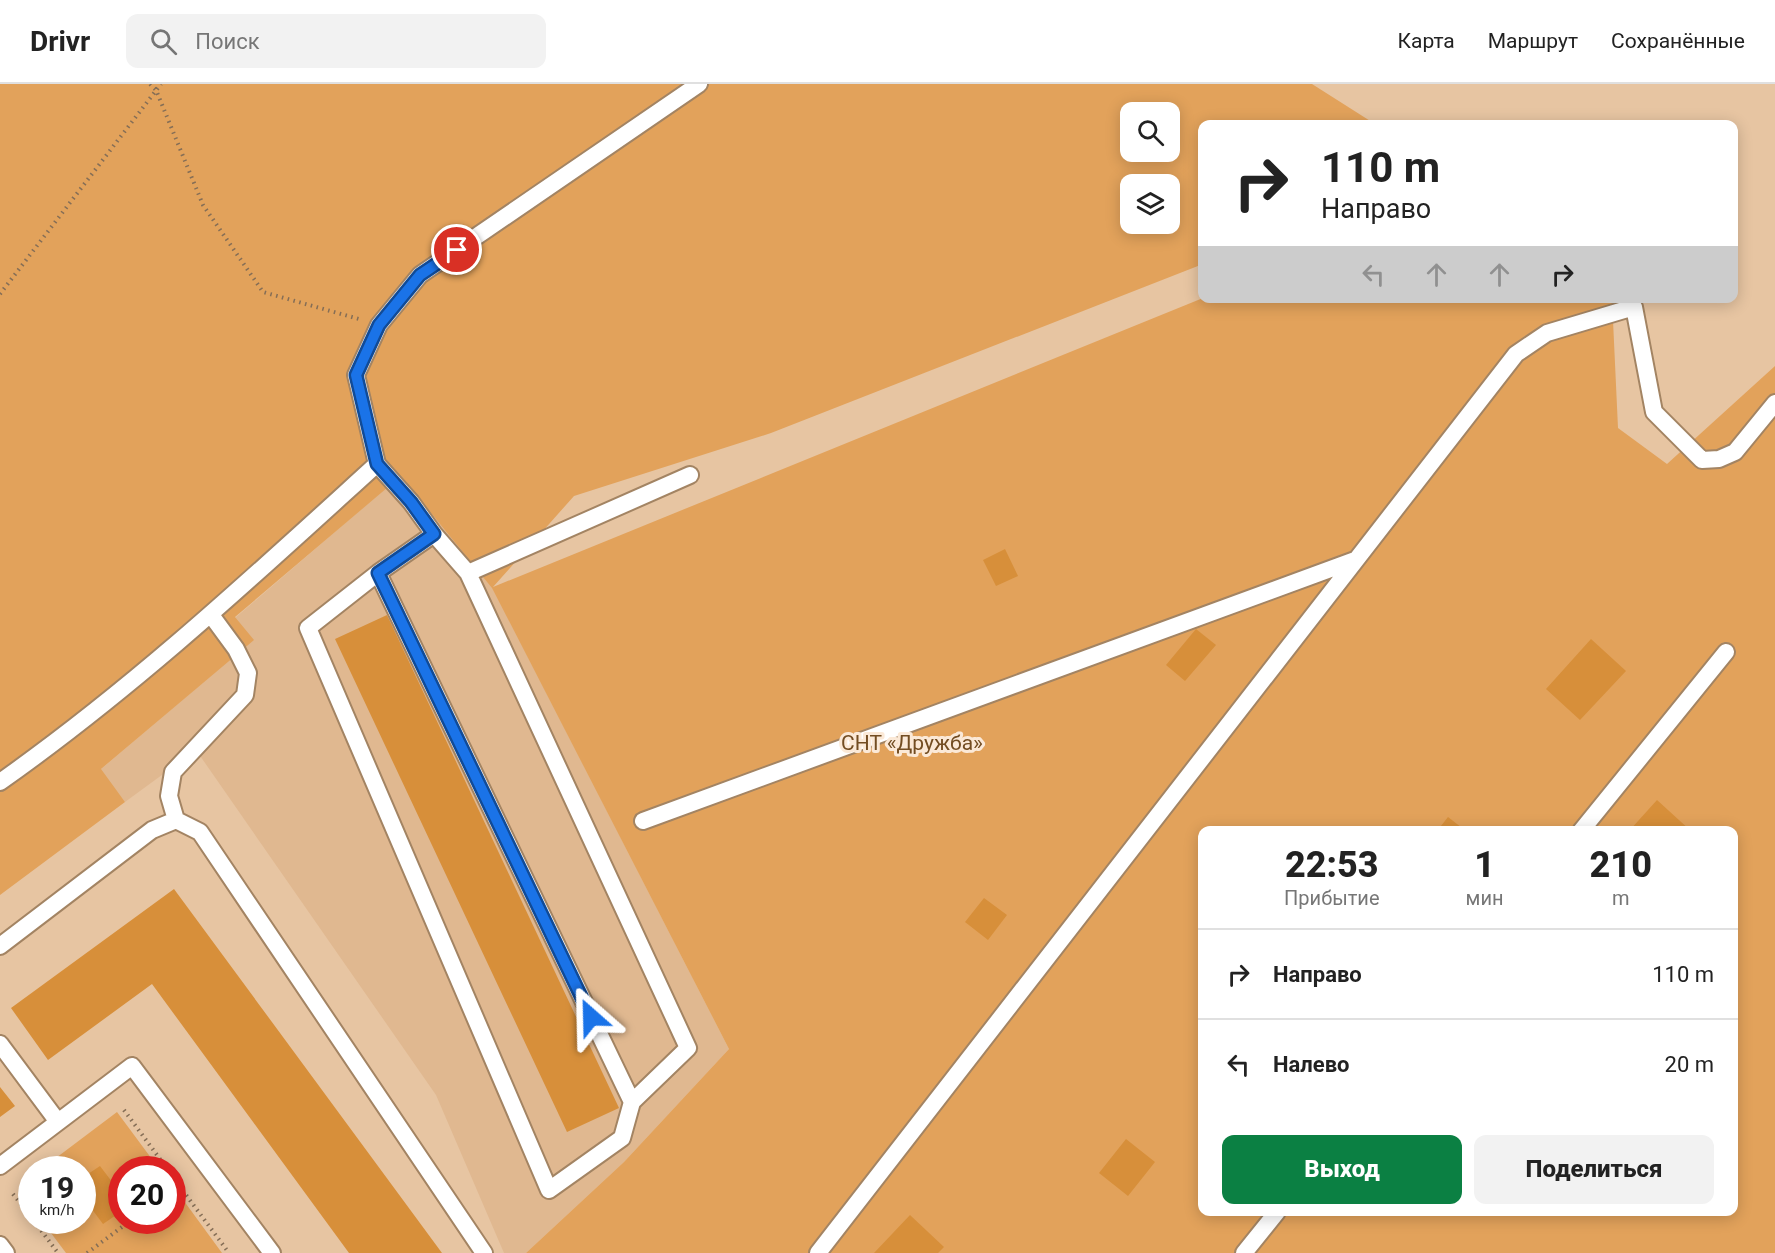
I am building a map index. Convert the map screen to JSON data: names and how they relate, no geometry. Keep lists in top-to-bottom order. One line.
{"parks":["СНТ «Дружба»"],"page":{"header":"Drivr","search":"Поиск","nav":["Карта","Маршрут","Сохранённые"],"turn":["110 m","Направо"],"eta":["22:53","Прибытие","1","мин","210","m"],"list":[{"name":"Направо","value":"110 m"},{"name":"Налево","value":"20 m"}],"buttons":["Выход","Поделиться"],"speed":"19 km/h","limit":"20"}}
